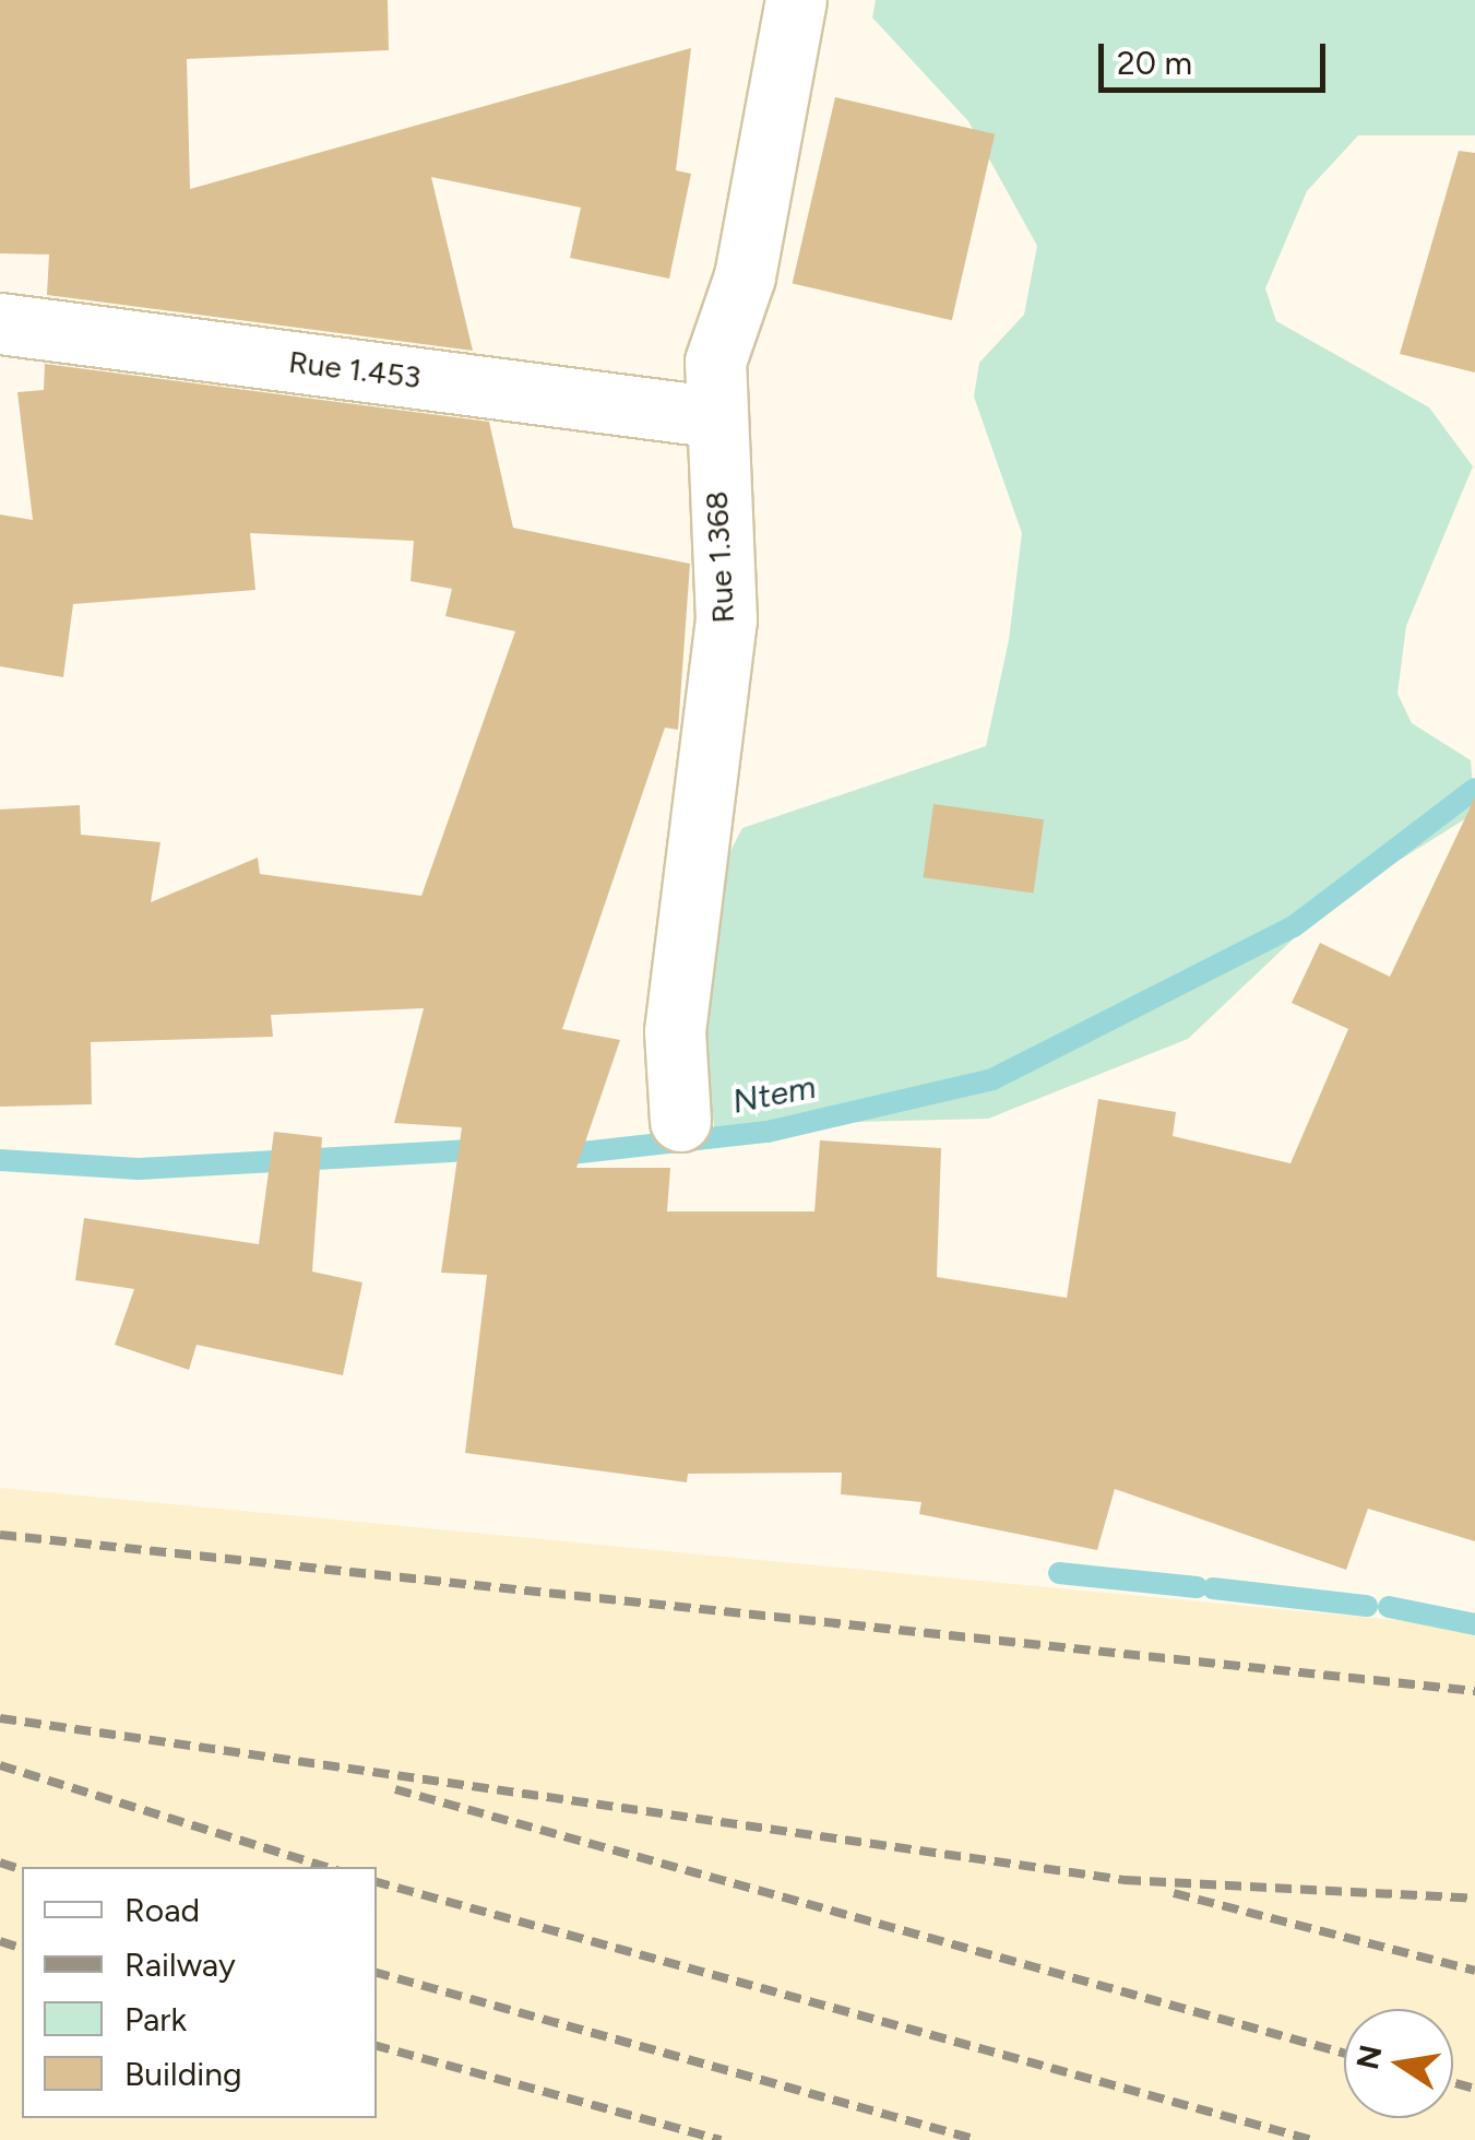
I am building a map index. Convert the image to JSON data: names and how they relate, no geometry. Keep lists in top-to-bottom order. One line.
{"streets":{"street":["Rue 1.453","Rue 1.368"]},"crossings":[["Rue 1.453","Rue 1.368"]],"water":["Ntem"],"legend":["Road","Railway","Park","Building"],"scale_bar":"20 m","north":"left"}
